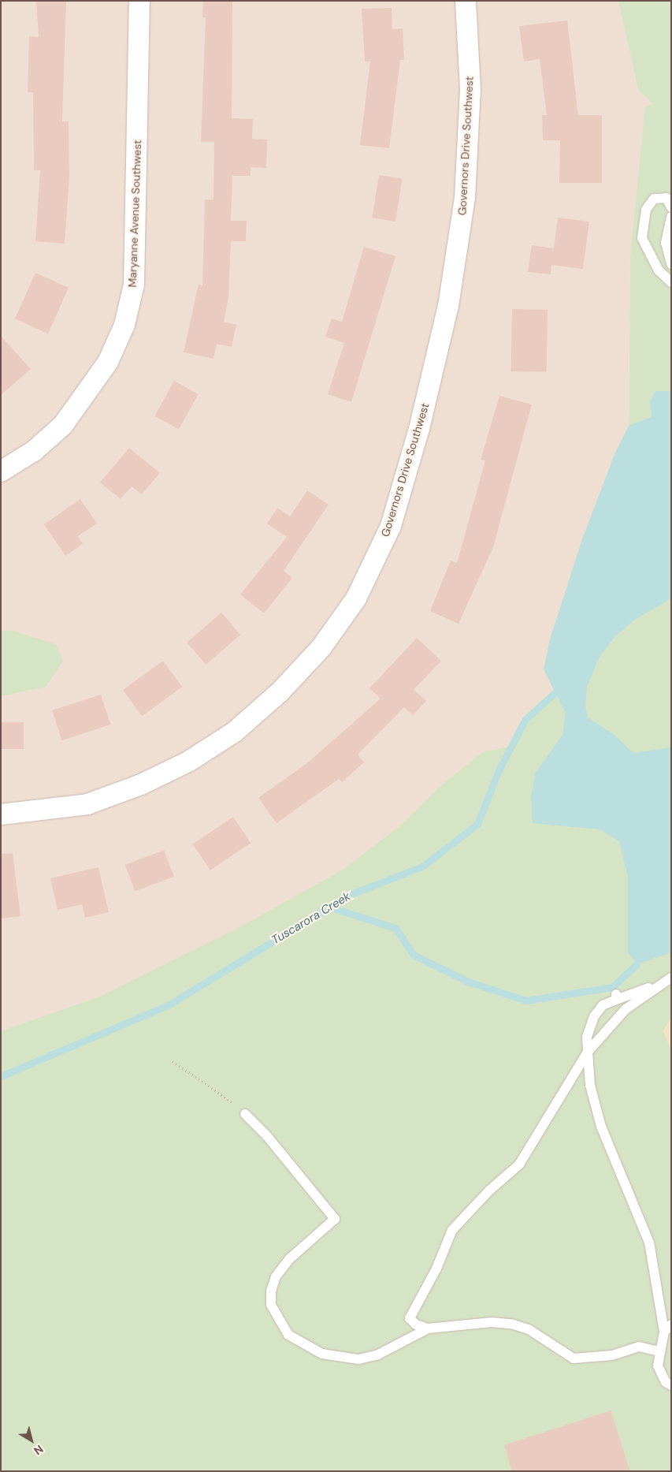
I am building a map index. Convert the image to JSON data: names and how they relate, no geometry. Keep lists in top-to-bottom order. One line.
{"streets":{"street":["Governors Drive Southwest","Maryanne Avenue Southwest"]},"water":["Tuscarora Creek"],"north":"bottom right"}
